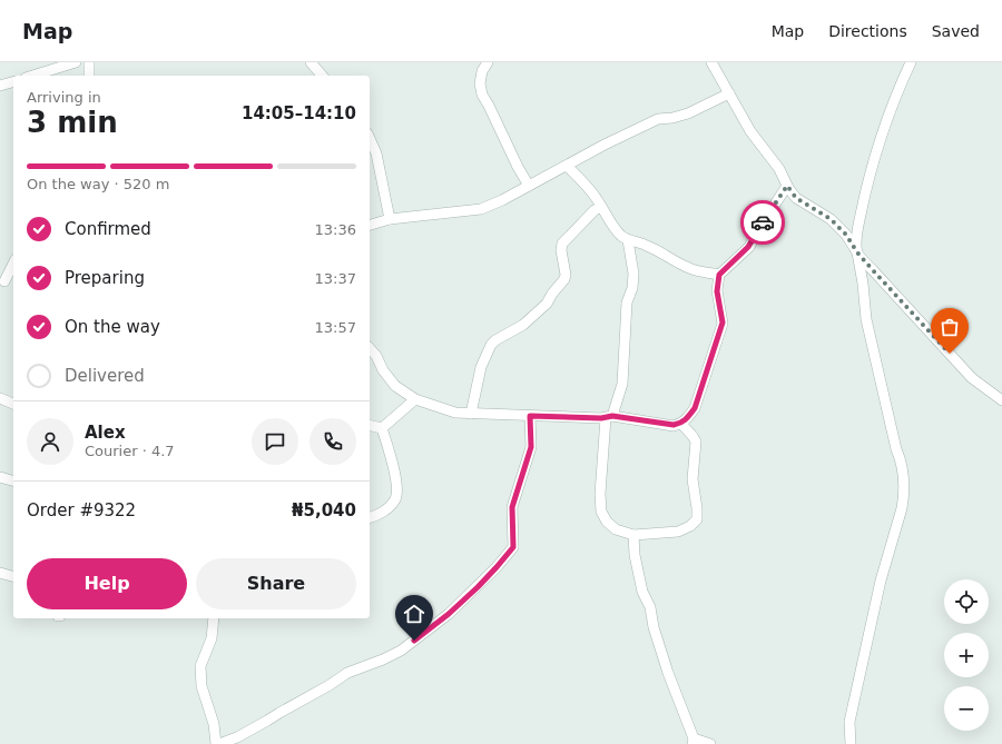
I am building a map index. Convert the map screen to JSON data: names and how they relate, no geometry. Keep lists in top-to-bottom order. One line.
{"page":{"header":"Map","nav":["Map","Directions","Saved"],"heading":["3 min","Arriving in","14:05–14:10"],"panel":["Alex","Courier · 4.7","Order #9322","₦5,040"],"bar":"On the way · 520 m","list":[["Confirmed","13:36"],["Preparing","13:37"],["On the way","13:57"],"Delivered"],"buttons":["Help","Share"],"map_buttons":["+","−"]}}
